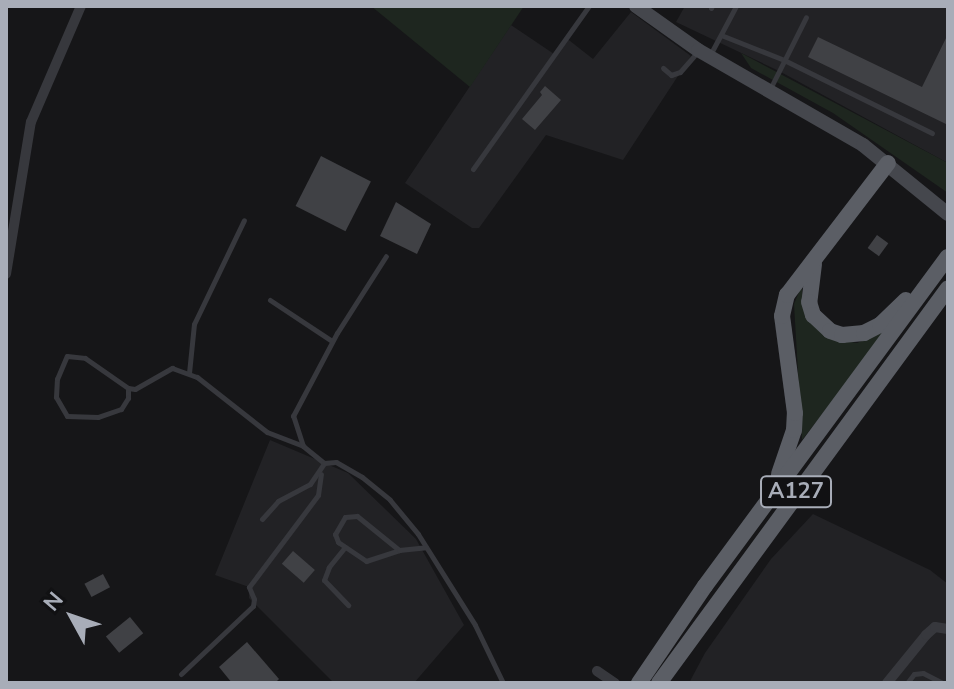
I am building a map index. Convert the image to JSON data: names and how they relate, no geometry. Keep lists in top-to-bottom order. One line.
{"streets":{"highway":["A127"]},"north":"top left"}
